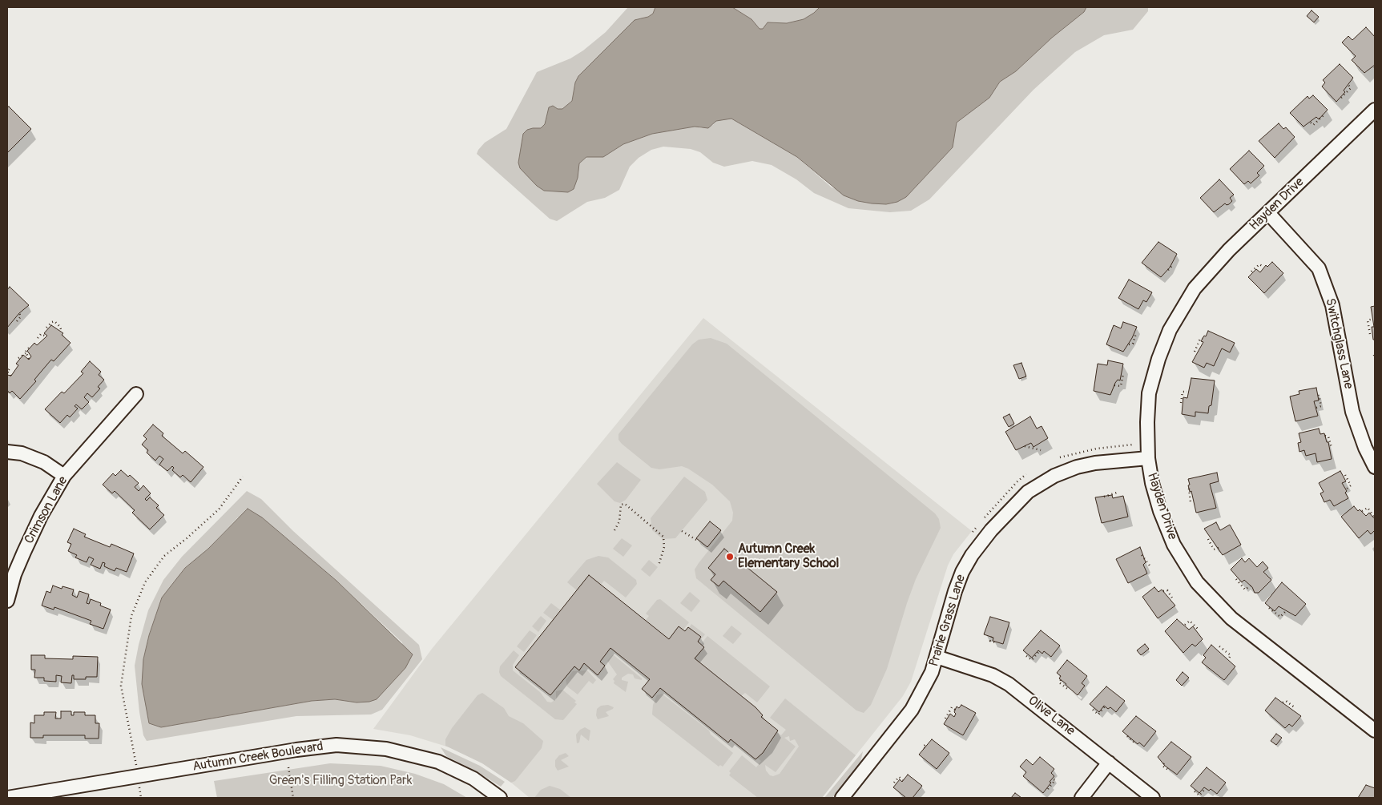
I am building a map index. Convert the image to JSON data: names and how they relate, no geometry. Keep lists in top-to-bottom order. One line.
{"streets":{"street":["Hayden Drive","Switchglass Lane","Crimson Lane","Prairie Grass Lane","Olive Lane","Autumn Creek Boulevard"]},"crossings":[["Hayden Drive","Switchglass Lane"],["Hayden Drive","Prairie Grass Lane"],["Prairie Grass Lane","Olive Lane"]],"parks":["Green's Filling Station Park"],"places":["Autumn Creek Elementary School"]}
